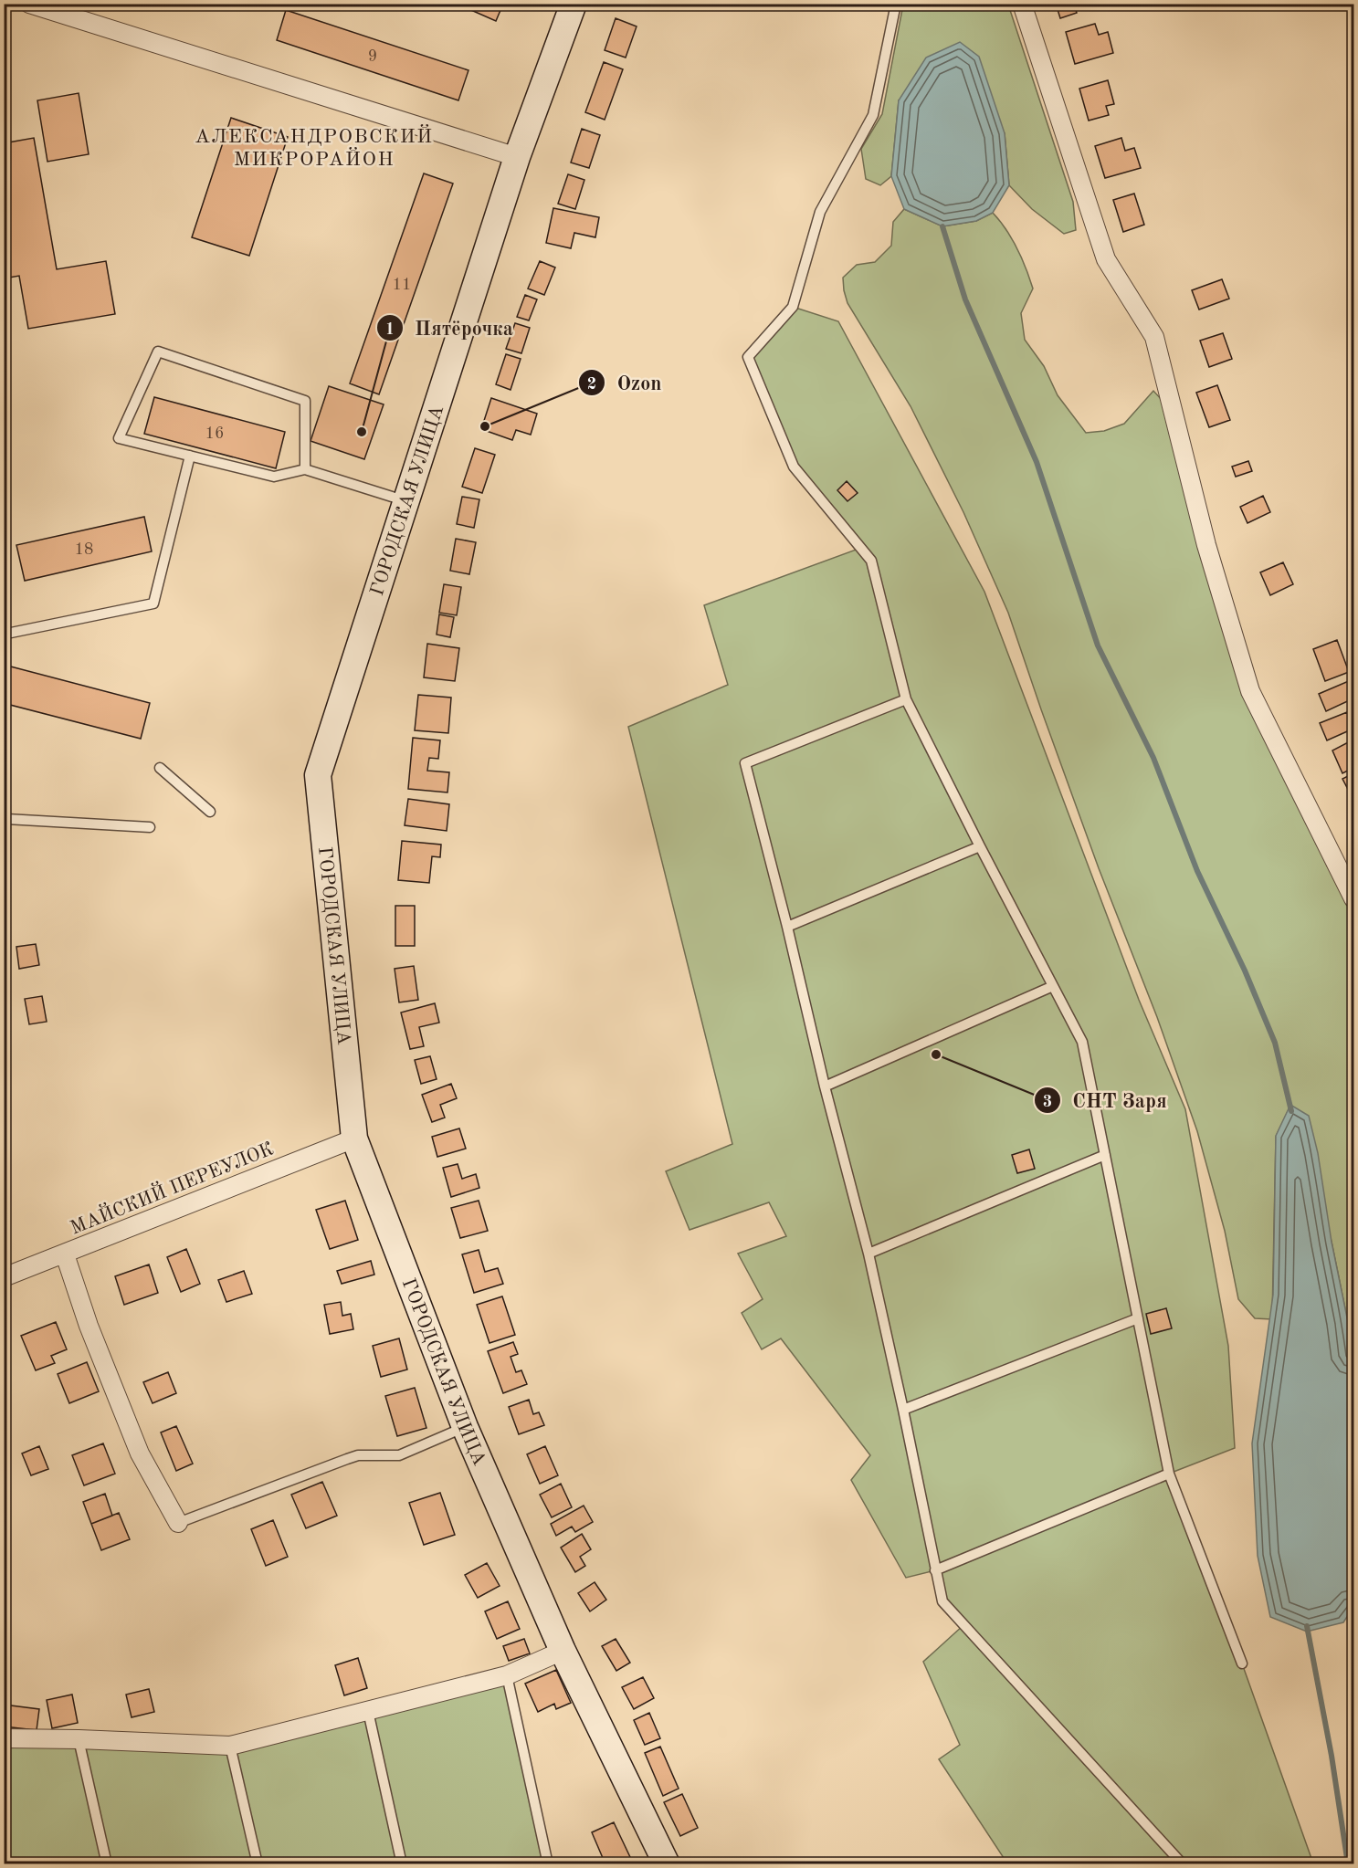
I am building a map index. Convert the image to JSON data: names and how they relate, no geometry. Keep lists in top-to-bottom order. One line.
{"streets":{"street":["ГОРОДСКАЯ УЛИЦА","МАЙСКИЙ ПЕРЕУЛОК"]},"crossings":[["ГОРОДСКАЯ УЛИЦА","МАЙСКИЙ ПЕРЕУЛОК"]],"districts":["АЛЕКСАНДРОВСКИЙ МИКРОРАЙОН"],"places":["Ozon","Пятёрочка","СНТ Заря"],"house_numbers":["9","11","16","18"]}
